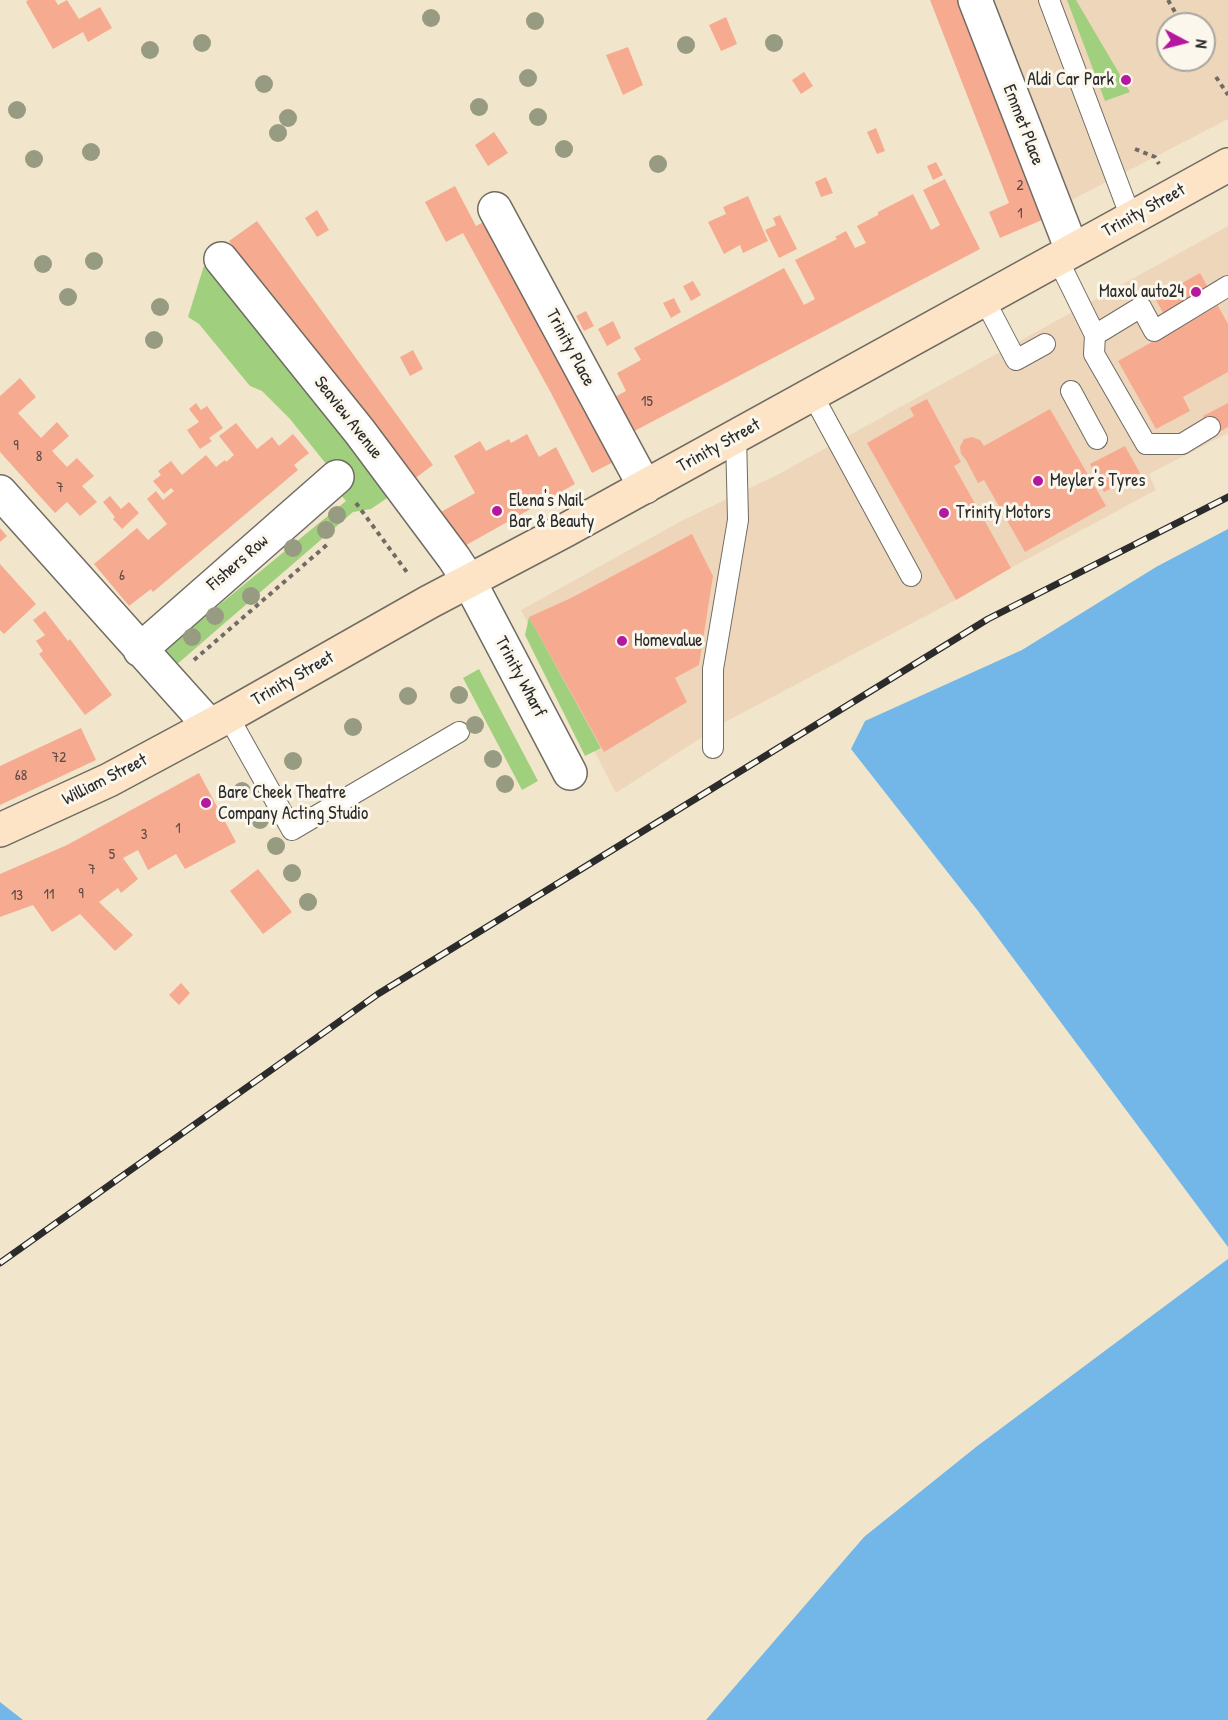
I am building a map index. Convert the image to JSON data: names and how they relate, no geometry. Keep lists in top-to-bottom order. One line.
{"streets":{"main road":["Trinity Street","William Street"],"street":["Emmet Place","Trinity Place","Seaview Avenue","Fishers Row","Trinity Wharf"]},"crossings":[["Emmet Place","Trinity Street"],["Trinity Street","Trinity Place"],["Trinity Street","Seaview Avenue"],["Trinity Street","Trinity Wharf"],["Trinity Street","William Street"],["Seaview Avenue","Trinity Wharf"]],"places":["Aldi Car Park","Maxol auto24","Meyler's Tyres","Elena's Nail Bar & Beauty","Trinity Motors","Homevalue","Bare Cheek Theatre Company Acting Studio"],"house_numbers":["2","1","15","9","8","7","6","72","68","1","3","5","7","9","11","13"],"north":"right"}
